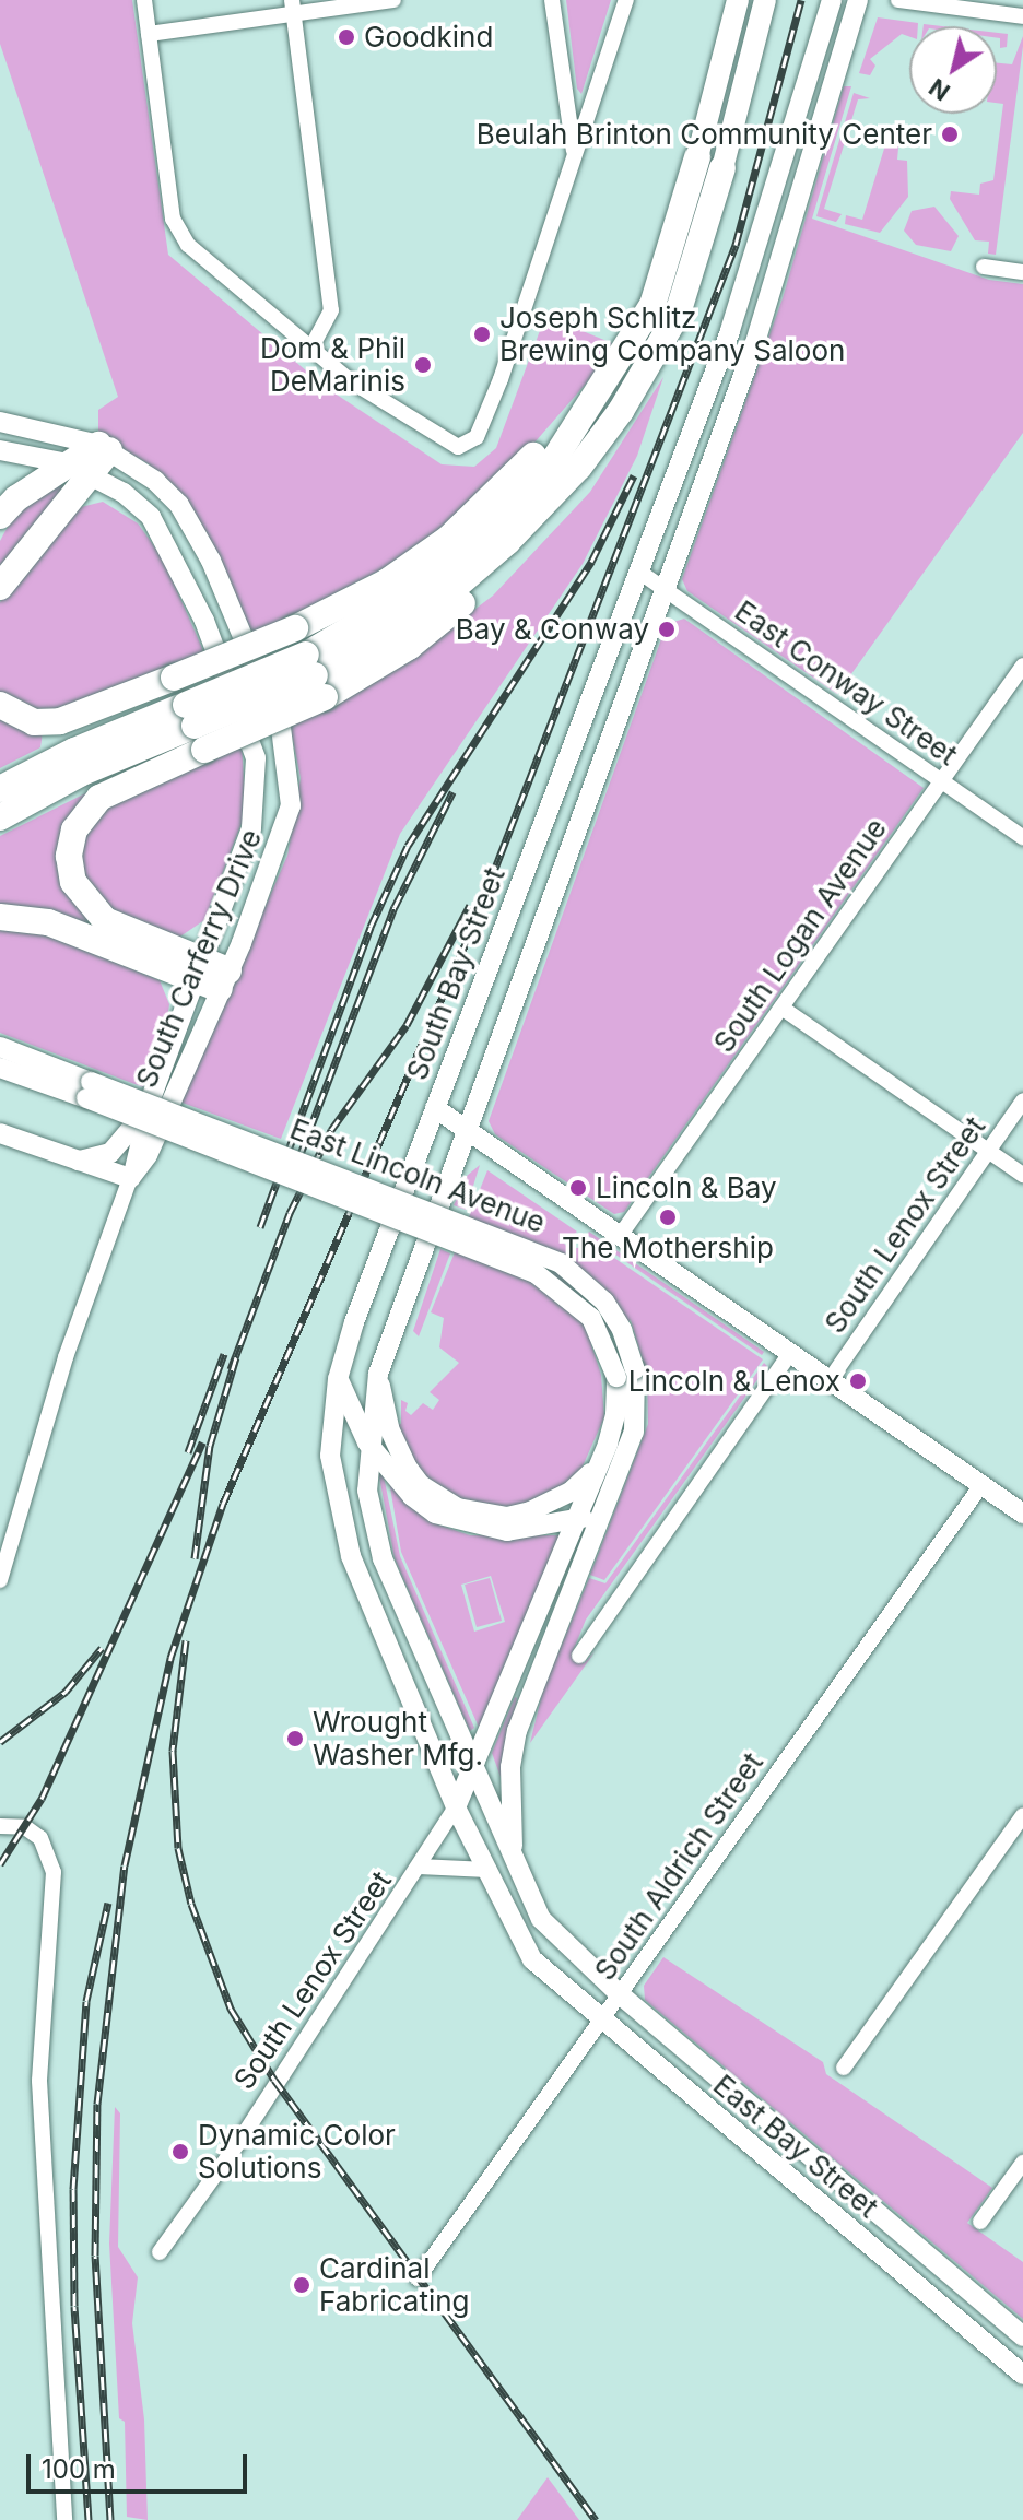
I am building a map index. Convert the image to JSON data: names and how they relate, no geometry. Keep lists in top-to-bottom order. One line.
{"streets":{"main road":["South Carferry Drive","South Bay Street","East Lincoln Avenue","East Bay Street"],"street":["East Conway Street","South Logan Avenue","South Lenox Street","South Aldrich Street"]},"crossings":[["East Conway Street","South Logan Avenue"],["East Conway Street","South Bay Street"],["South Logan Avenue","East Lincoln Avenue"],["South Bay Street","East Lincoln Avenue"],["South Bay Street","South Lenox Street"],["South Bay Street","East Bay Street"],["East Lincoln Avenue","South Lenox Street"],["East Lincoln Avenue","South Aldrich Street"],["East Lincoln Avenue","East Bay Street"],["South Aldrich Street","East Bay Street"]],"places":["Goodkind","Beulah Brinton Community Center","Joseph Schlitz Brewing Company Saloon","Dom & Phil DeMarinis","Bay & Conway","Lincoln & Bay","The Mothership","Lincoln & Lenox","Wrought Washer Mfg.","Dynamic Color Solutions","Cardinal Fabricating"],"scale_bar":"100 m","north":"bottom left"}
